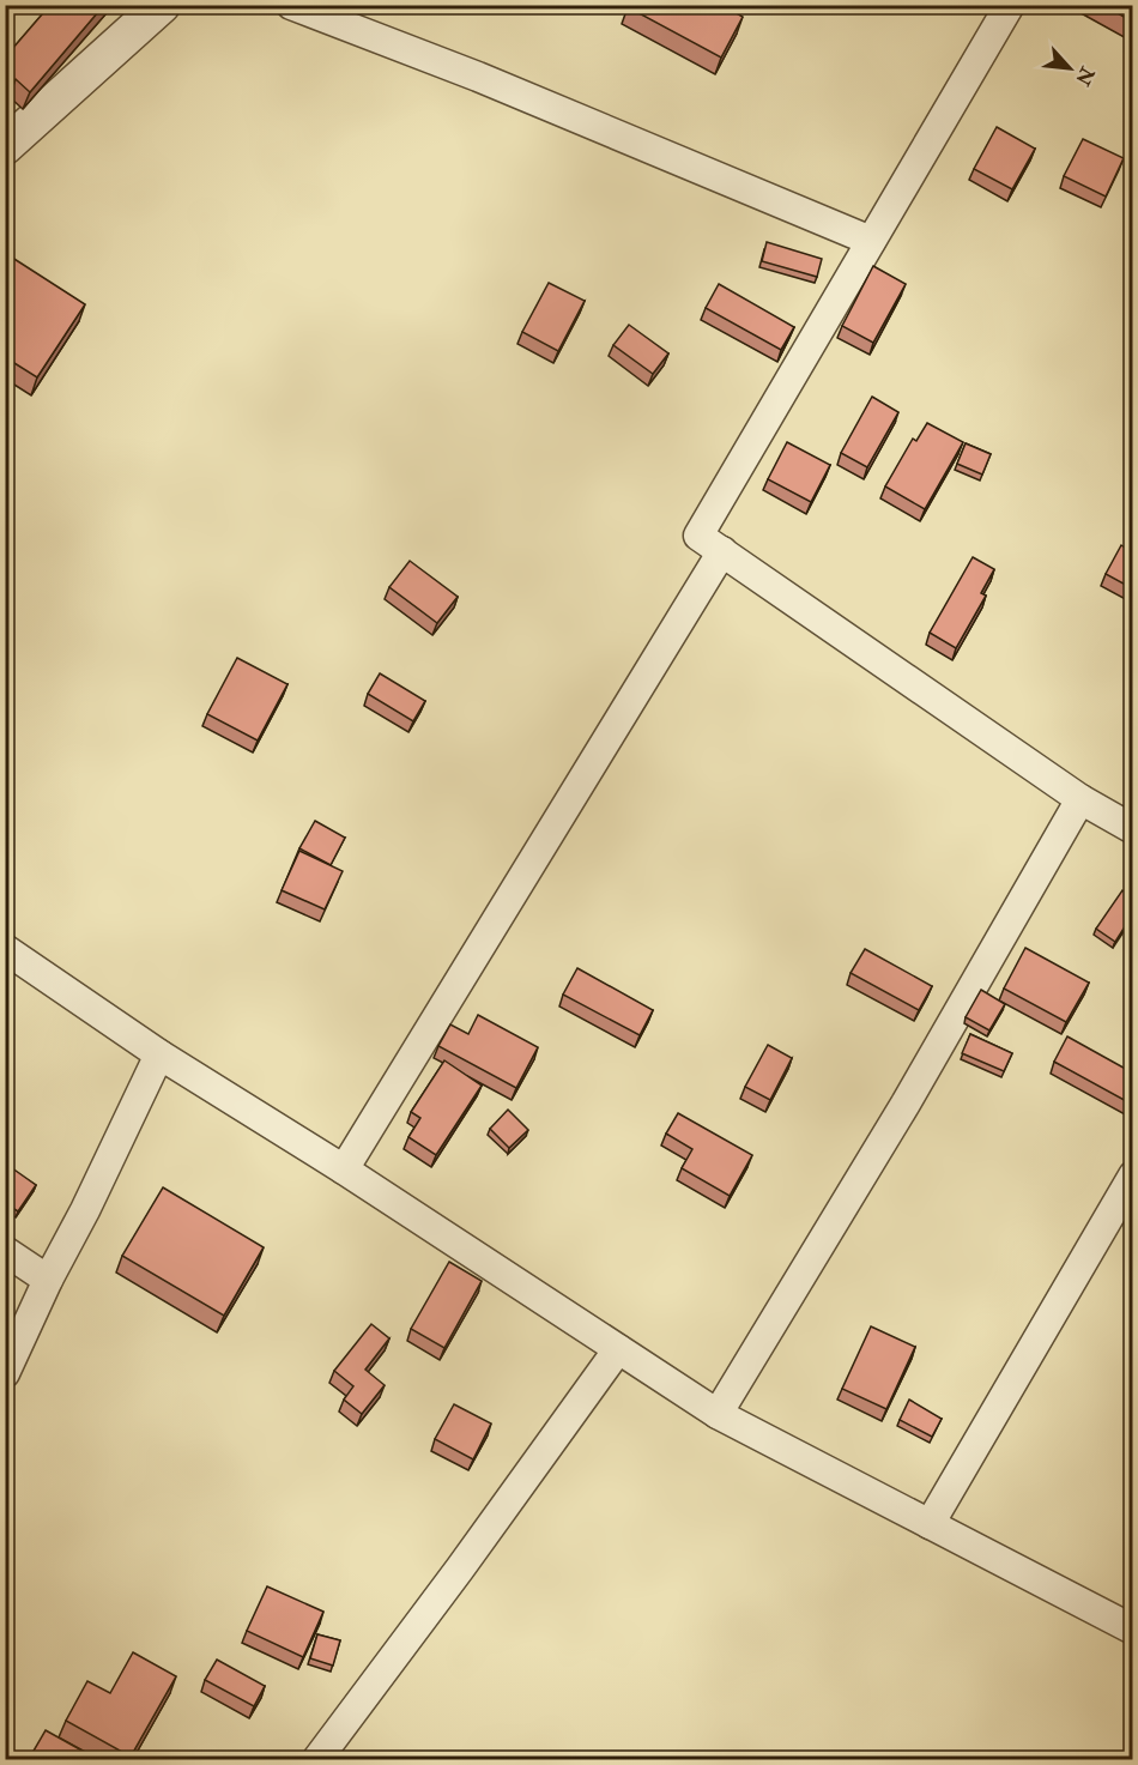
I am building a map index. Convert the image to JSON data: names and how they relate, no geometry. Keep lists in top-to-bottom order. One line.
{"north":"bottom right"}
